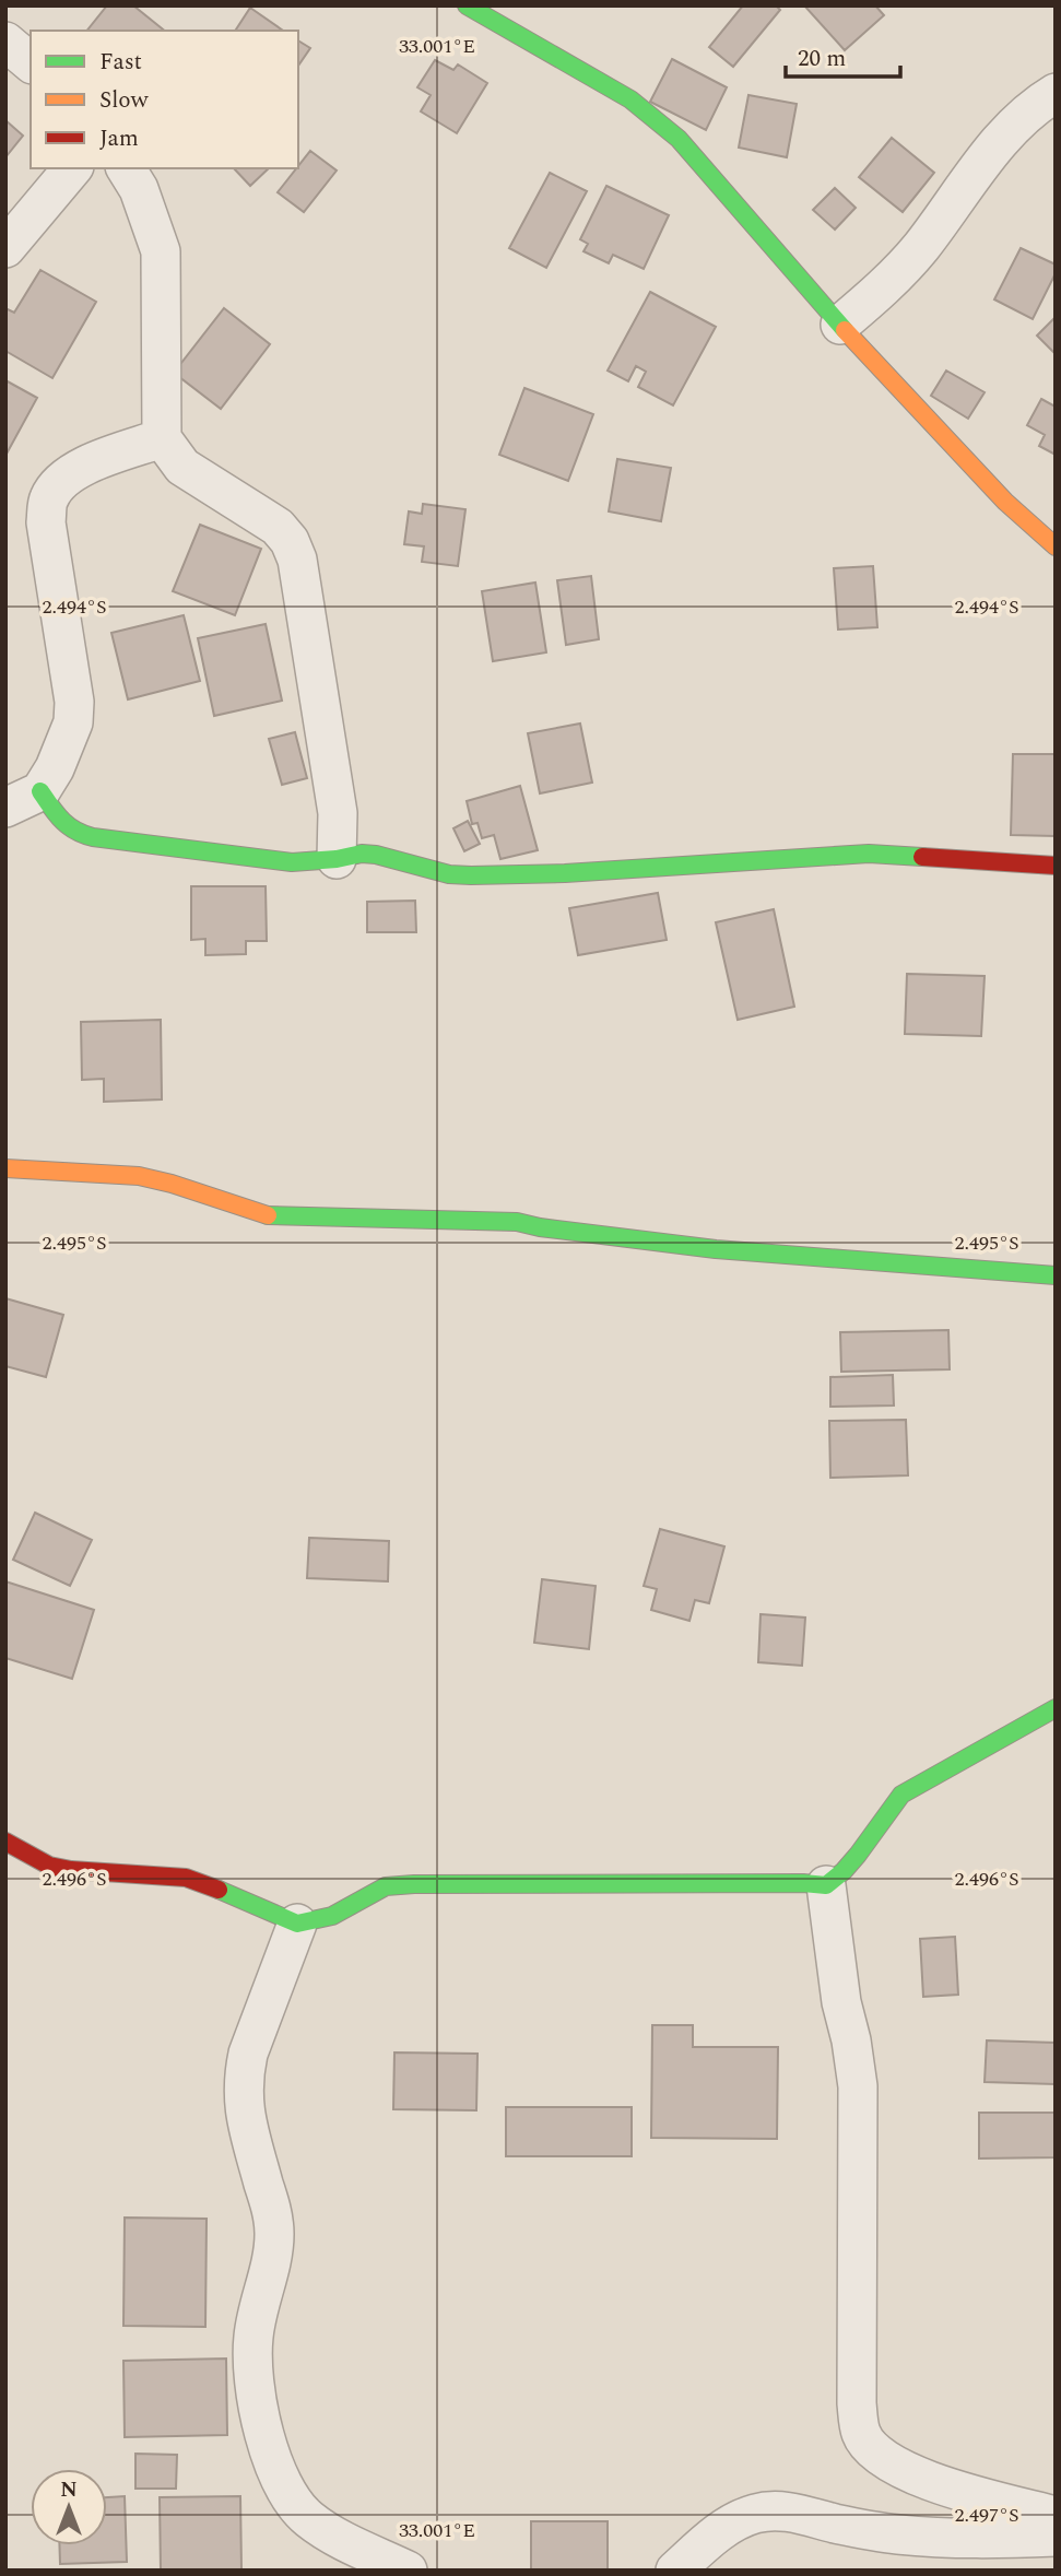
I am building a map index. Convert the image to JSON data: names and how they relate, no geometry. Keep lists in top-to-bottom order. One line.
{"legend":["Fast","Slow","Jam"],"scale_bar":"20 m","north":"top","coordinates":["33.001°E","2.494°S","2.495°S","2.496°S","2.497°S"]}
